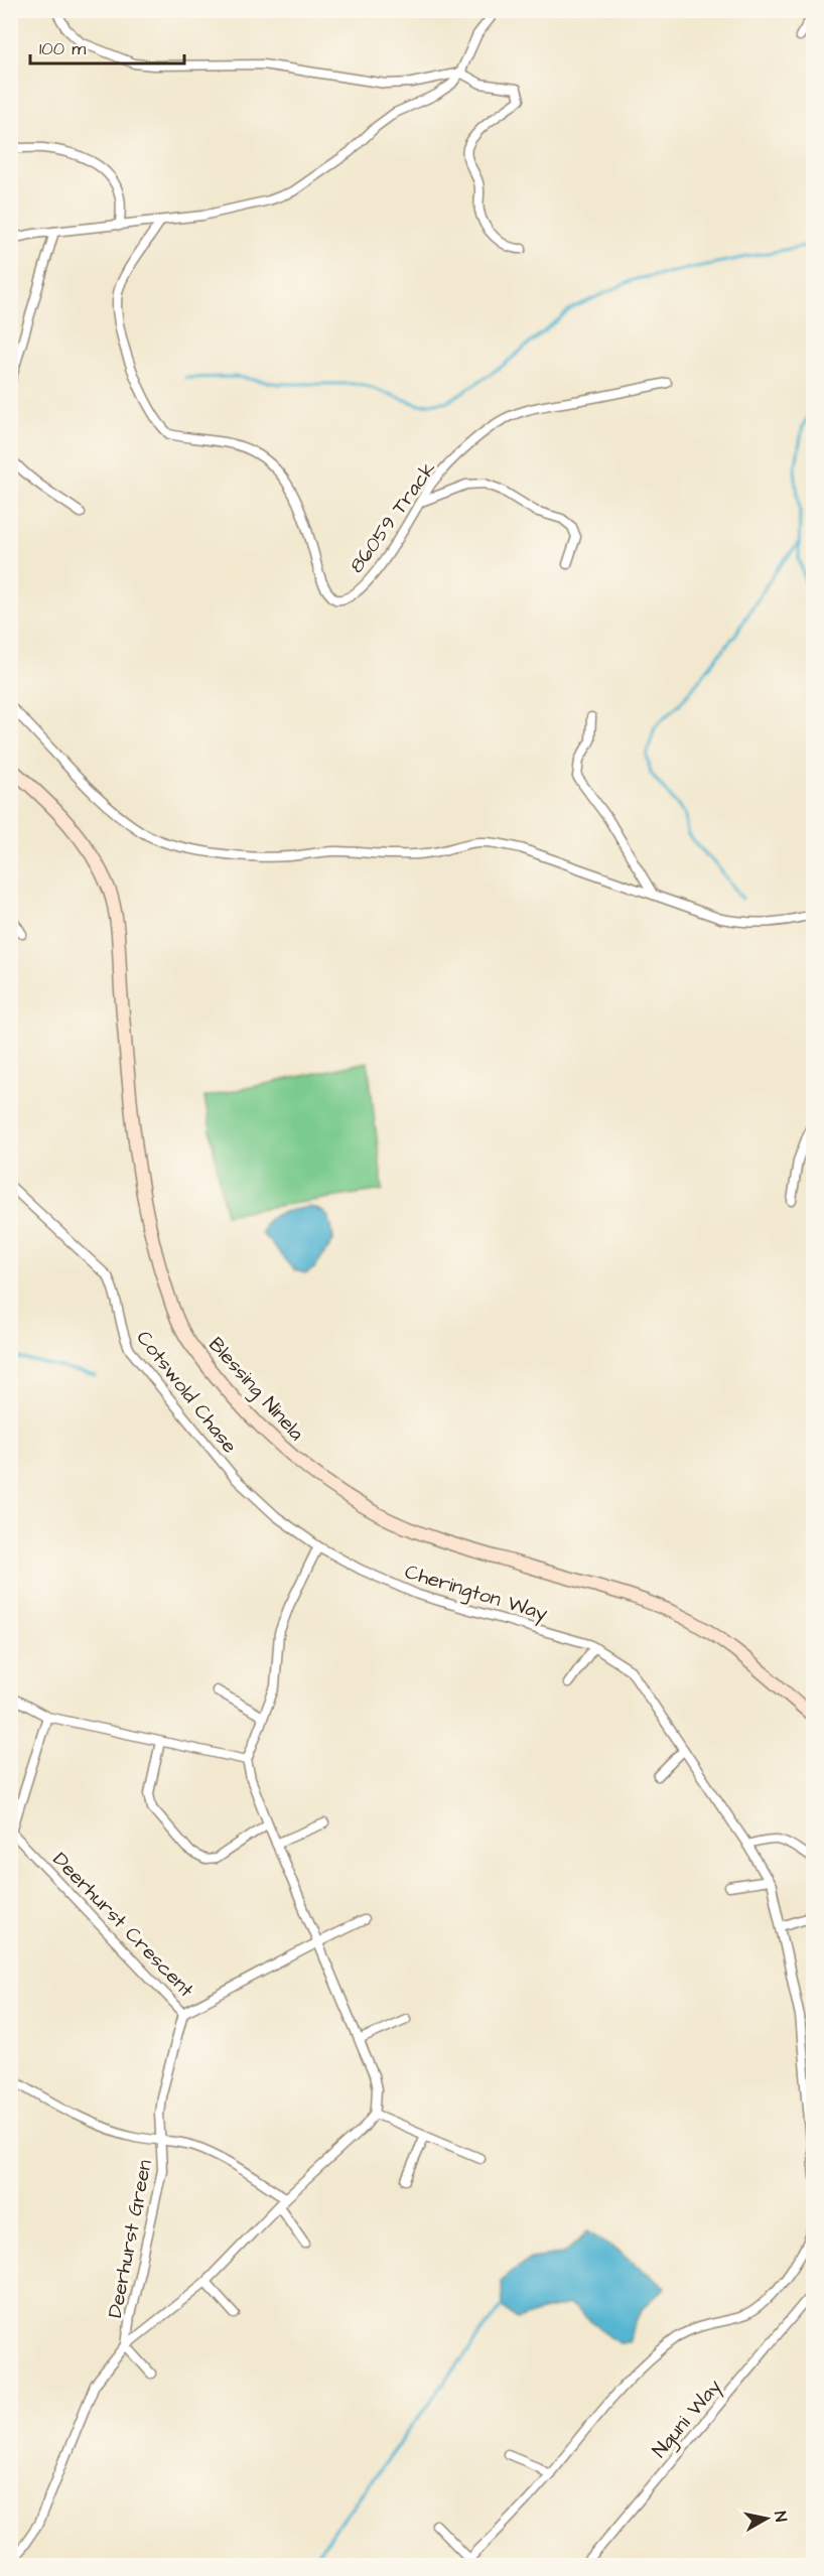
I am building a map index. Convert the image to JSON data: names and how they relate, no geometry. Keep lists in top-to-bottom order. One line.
{"streets":{"street":["86059 Track","Blessing Ninela","Cotswold Chase","Cherington Way","Deerhurst Crescent","Deerhurst Green","Nguni Way"]},"crossings":[["Cotswold Chase","Cherington Way"],["Deerhurst Crescent","Deerhurst Green"]],"scale_bar":"100 m","north":"right"}
